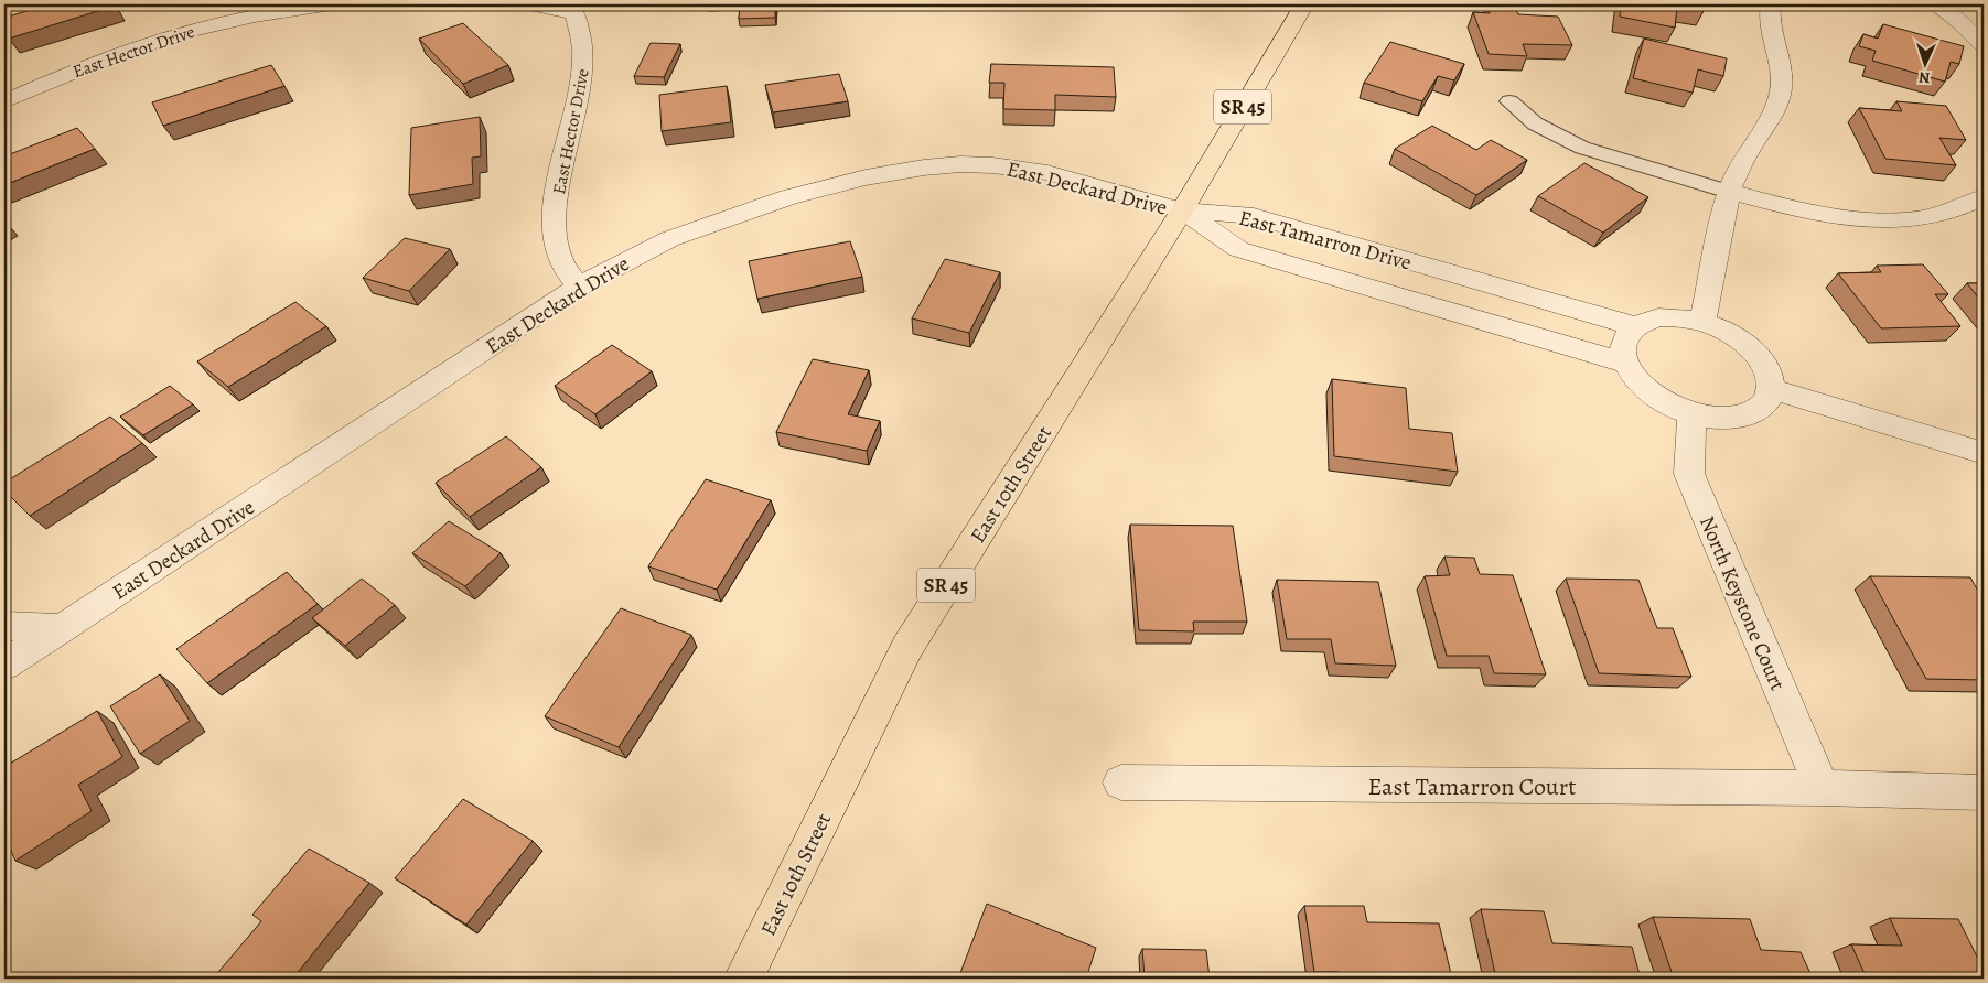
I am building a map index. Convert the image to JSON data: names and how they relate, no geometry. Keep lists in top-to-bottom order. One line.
{"streets":{"main road":["SR 45","East 10th Street"],"street":["East Hector Drive","East Deckard Drive","East Tamarron Drive","North Keystone Court","East Tamarron Court"]},"crossings":[["East Hector Drive","East Deckard Drive"],["East Deckard Drive","East Tamarron Drive"],["East Deckard Drive","East 10th Street"],["East Tamarron Drive","East 10th Street"],["East Tamarron Drive","North Keystone Court"],["North Keystone Court","East Tamarron Court"]],"north":"bottom"}
